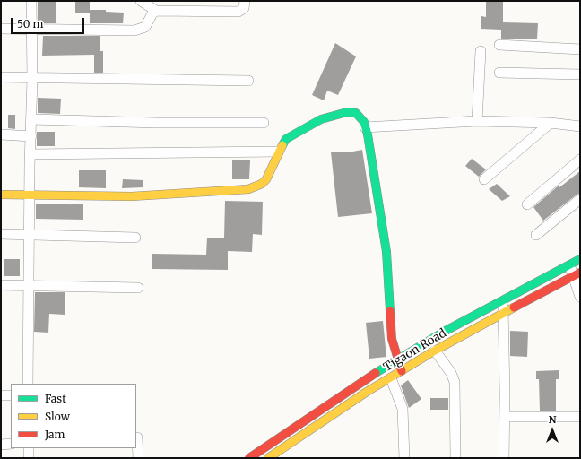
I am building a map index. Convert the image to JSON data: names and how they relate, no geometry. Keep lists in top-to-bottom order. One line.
{"streets":{"street":["Tigaon Road"]},"legend":["Fast","Slow","Jam"],"scale_bar":"50 m","north":"top"}
